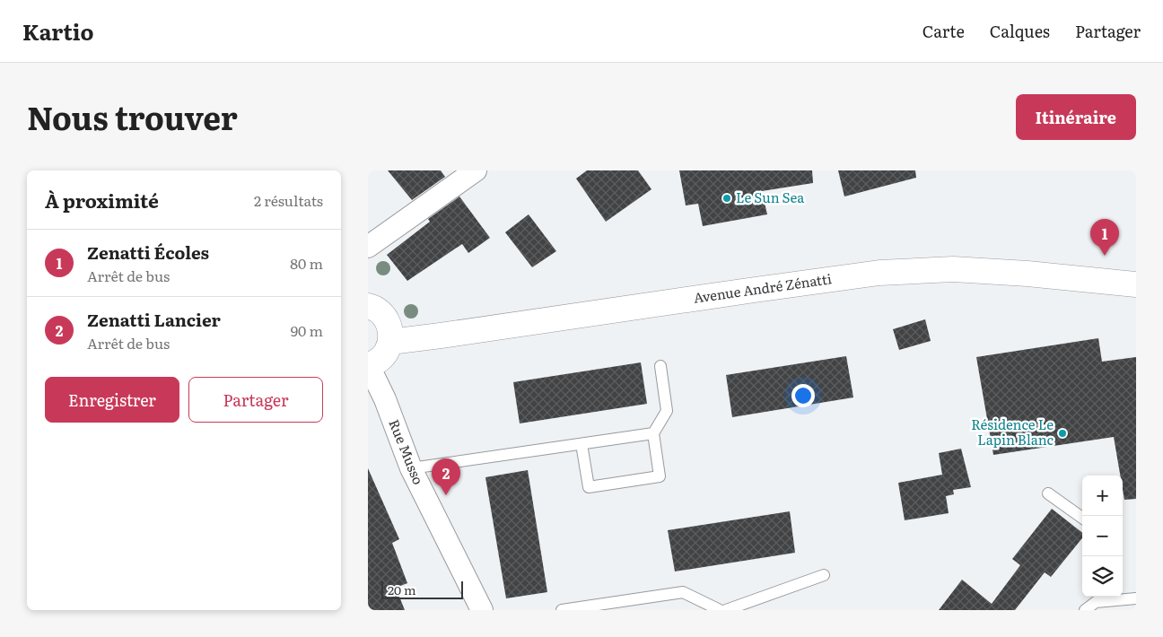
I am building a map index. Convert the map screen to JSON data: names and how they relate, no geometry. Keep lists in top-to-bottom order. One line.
{"streets":{"street":["Avenue André Zénatti","Rue Musso"]},"places":["Le Sun Sea","Résidence Le Lapin Blanc"],"scale_bar":"20 m","page":{"header":"Kartio","nav":["Carte","Calques","Partager"],"title":"Nous trouver","buttons":["Itinéraire",["Enregistrer","Partager"]],"heading":["À proximité","2 résultats"],"pins":["1","2"],"list":[{"mark":"1","name":"Zenatti Écoles","note":"Arrêt de bus","value":"80 m"},{"mark":"2","name":"Zenatti Lancier","note":"Arrêt de bus","value":"90 m"}],"map_buttons":["+","−"],"scale":"20 m"}}
